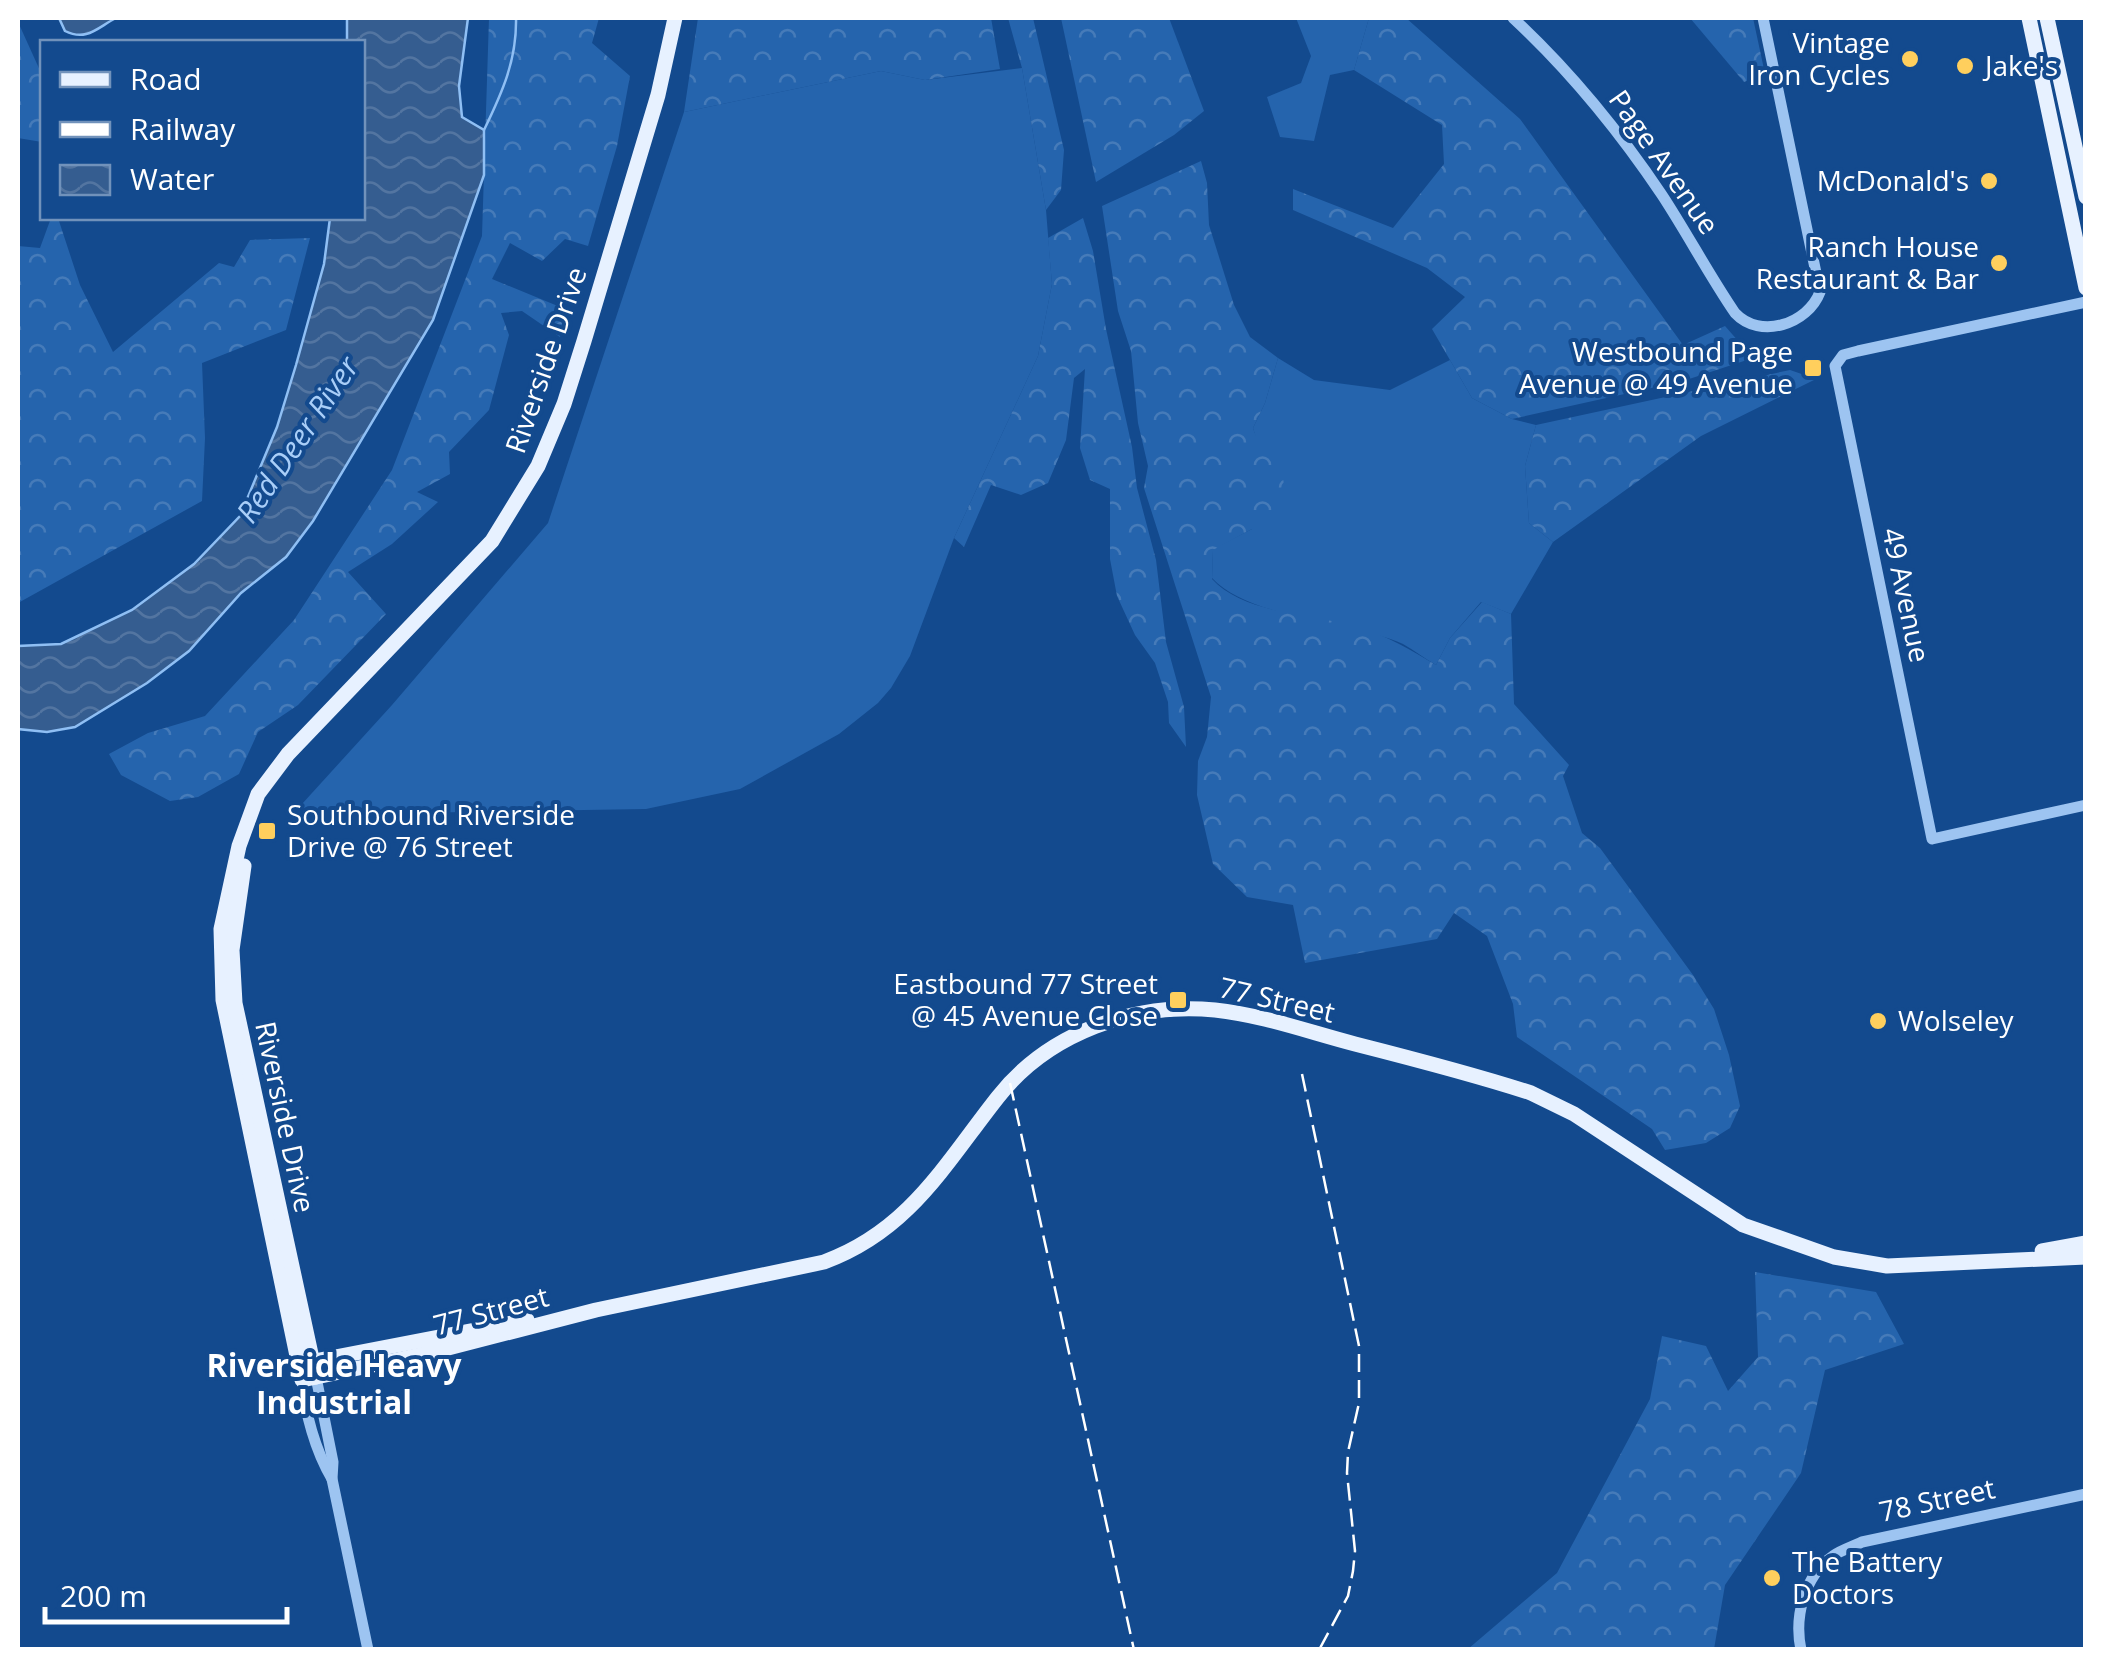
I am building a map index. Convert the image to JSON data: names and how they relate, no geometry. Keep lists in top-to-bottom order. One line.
{"streets":{"main road":["Riverside Drive","77 Street"],"street":["Page Avenue","49 Avenue","78 Street"]},"crossings":[["Riverside Drive","77 Street"]],"districts":["Riverside Heavy Industrial"],"water":["Red Deer River"],"places":{"other":["Vintage Iron Cycles","Jake's","McDonald's","Ranch House Restaurant & Bar","Wolseley","The Battery Doctors"],"transit":["Westbound Page Avenue @ 49 Avenue","Southbound Riverside Drive @ 76 Street","Eastbound 77 Street @ 45 Avenue Close"]},"legend":["Road","Railway","Water"],"scale_bar":"200 m"}
